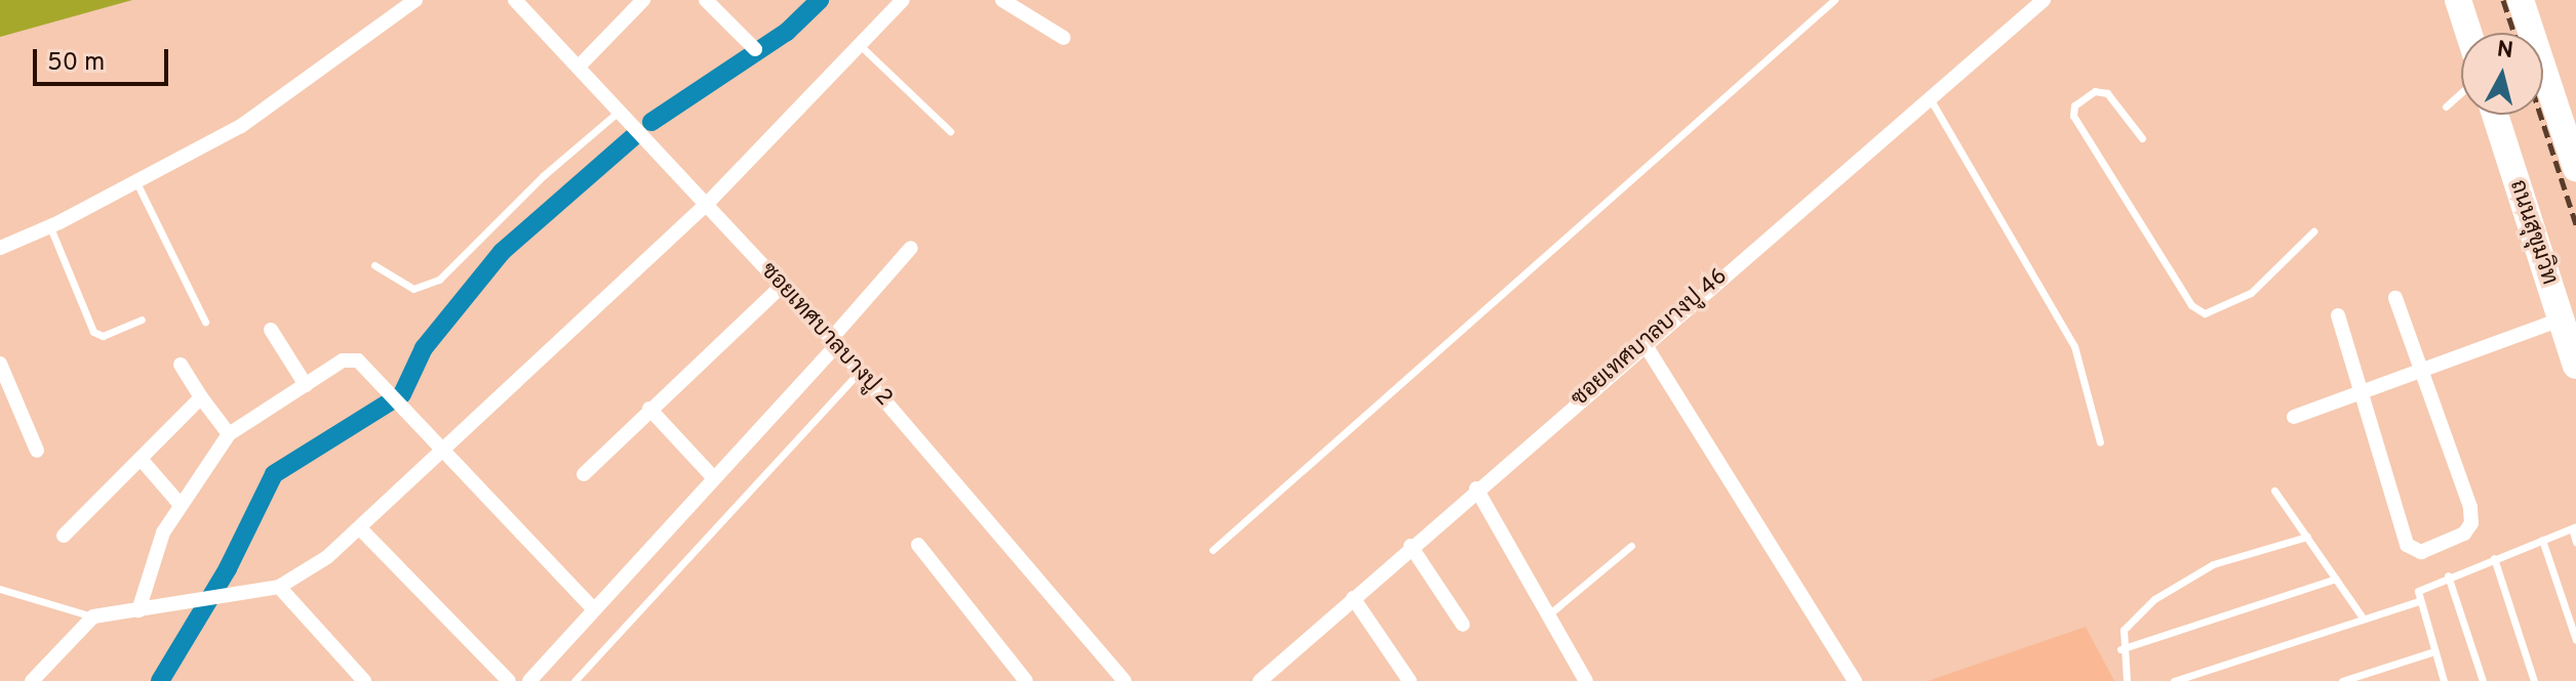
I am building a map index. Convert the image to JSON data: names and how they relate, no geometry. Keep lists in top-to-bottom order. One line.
{"streets":{"highway":["ถนนสุขุมวิท"],"street":["ซอยเทศบาลบางปู 2","ซอยเทศบาลบางปู 46"]},"scale_bar":"50 m","north":"top"}
